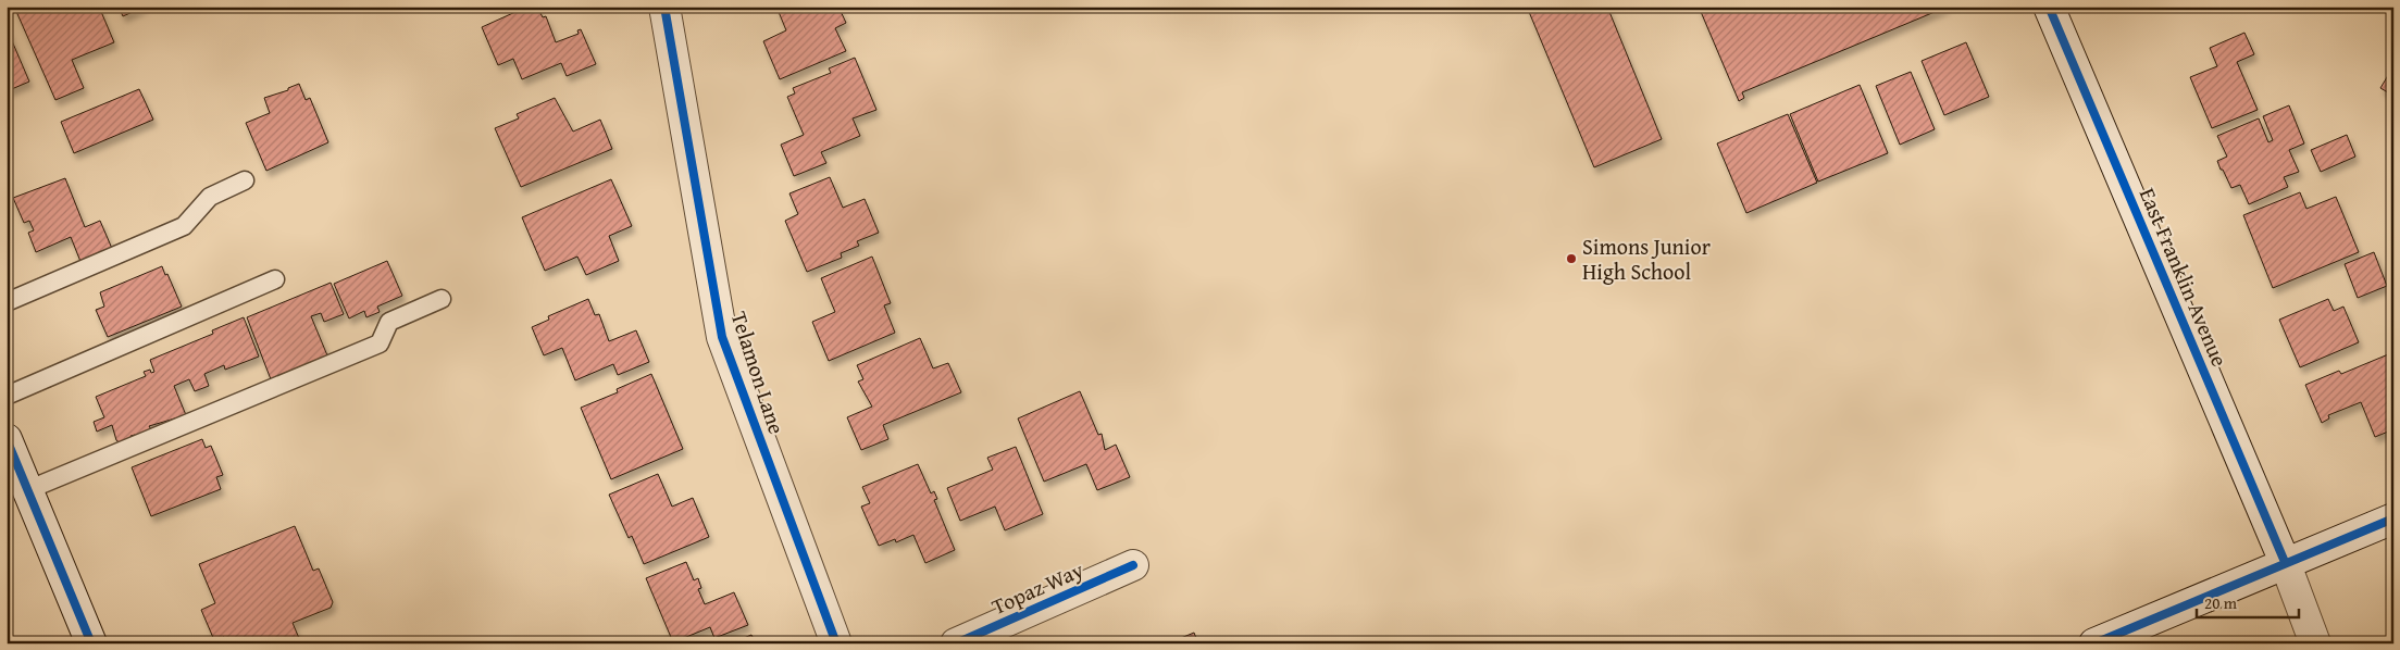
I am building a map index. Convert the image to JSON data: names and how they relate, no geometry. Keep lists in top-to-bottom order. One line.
{"streets":{"street":["East Franklin Avenue","Telamon Lane","Topaz Way"]},"places":["Simons Junior High School"],"scale_bar":"20 m"}
